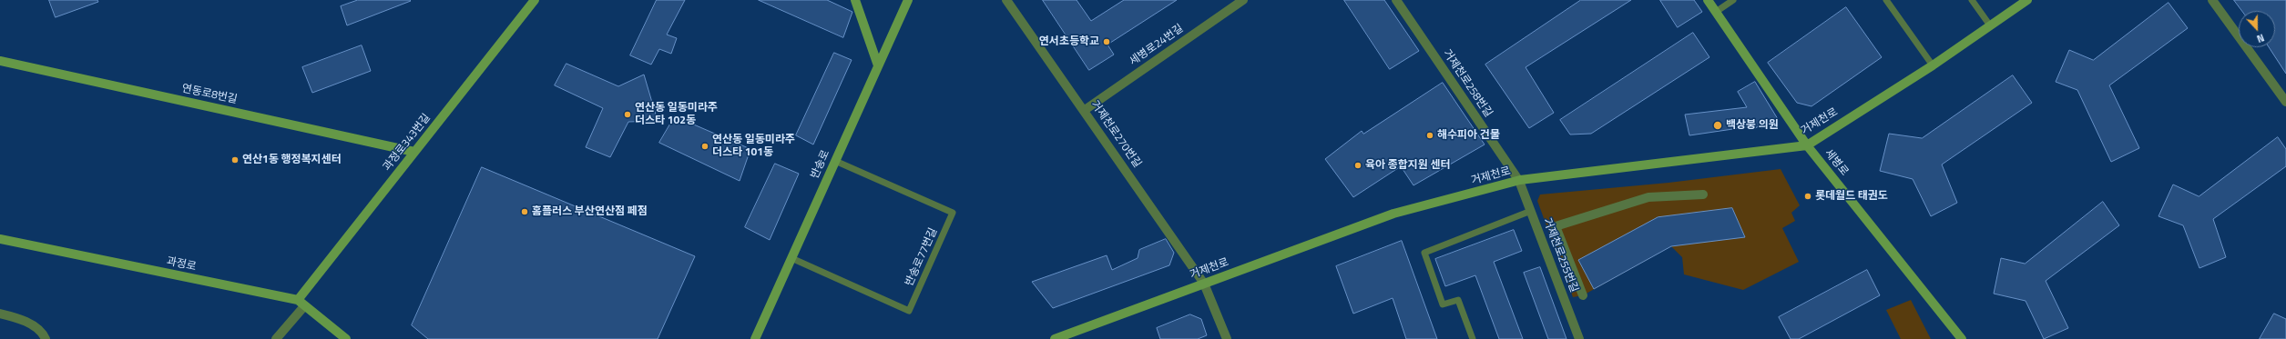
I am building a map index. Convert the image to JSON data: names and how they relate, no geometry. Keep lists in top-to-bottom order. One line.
{"streets":{"main road":["연동로8번길","거제천로","과정로343번길","세병로","반송로","과정로"],"street":["세병로24번길","거제천로258번길","거제천로270번길","거제천로255번길"],"lane":["반송로77번길"]},"crossings":[["세병로24번길","거제천로270번길"],["거제천로258번길","거제천로"],["거제천로258번길","거제천로255번길"],["연동로8번길","과정로343번길"],["거제천로","거제천로270번길"],["거제천로","세병로"],["거제천로","거제천로255번길"],["과정로343번길","과정로"],["반송로","반송로77번길"]],"places":["연서초등학교","연산동 일동미라주 더스타 102동","백상붕 의원","해수피아 건물","연산동 일동미라주 더스타 101동","연산1동 행정복지센터","육아 종합지원 센터","롯데월드 태권도","홈플러스 부산연산점 페점"],"north":"bottom"}
